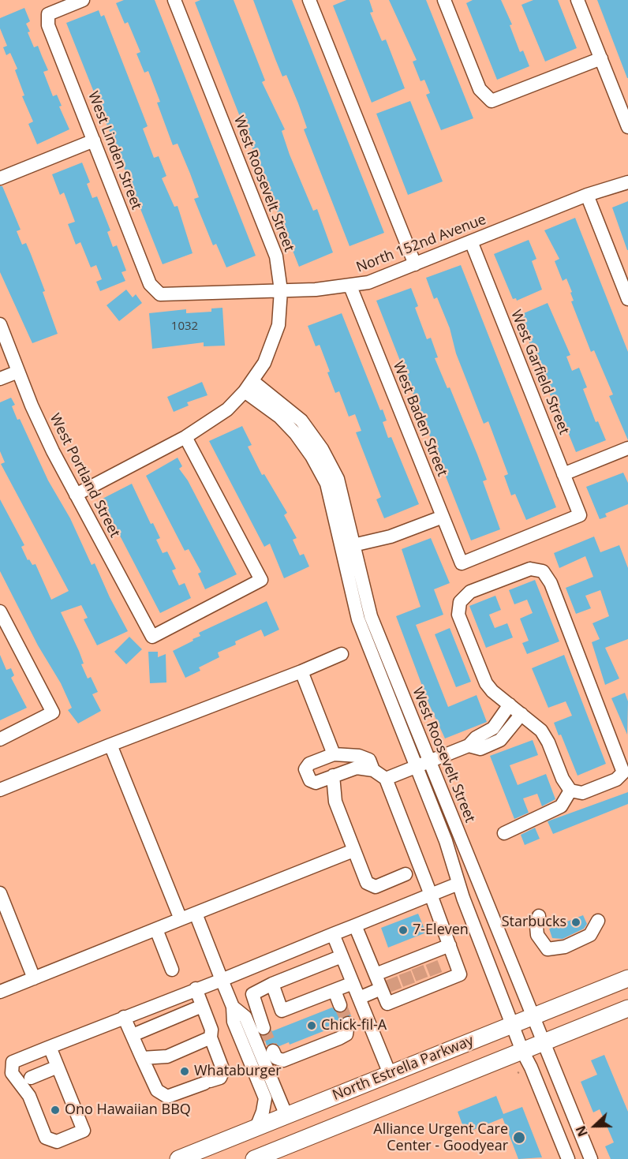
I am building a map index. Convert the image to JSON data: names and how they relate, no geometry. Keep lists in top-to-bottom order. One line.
{"streets":{"main road":["North Estrella Parkway"],"street":["West Linden Street","West Roosevelt Street","North 152nd Avenue","West Garfield Street","West Baden Street","West Portland Street"]},"crossings":[["West Linden Street","North 152nd Avenue"],["West Roosevelt Street","North 152nd Avenue"],["West Roosevelt Street","West Portland Street"],["West Roosevelt Street","North Estrella Parkway"],["North 152nd Avenue","West Garfield Street"],["North 152nd Avenue","West Baden Street"],["West Garfield Street","West Baden Street"]],"places":["Starbucks","7-Eleven","Chick-fil-A","Whataburger","Ono Hawaiian BBQ","Alliance Urgent Care Center - Goodyear"],"house_numbers":["1032"],"north":"left"}
